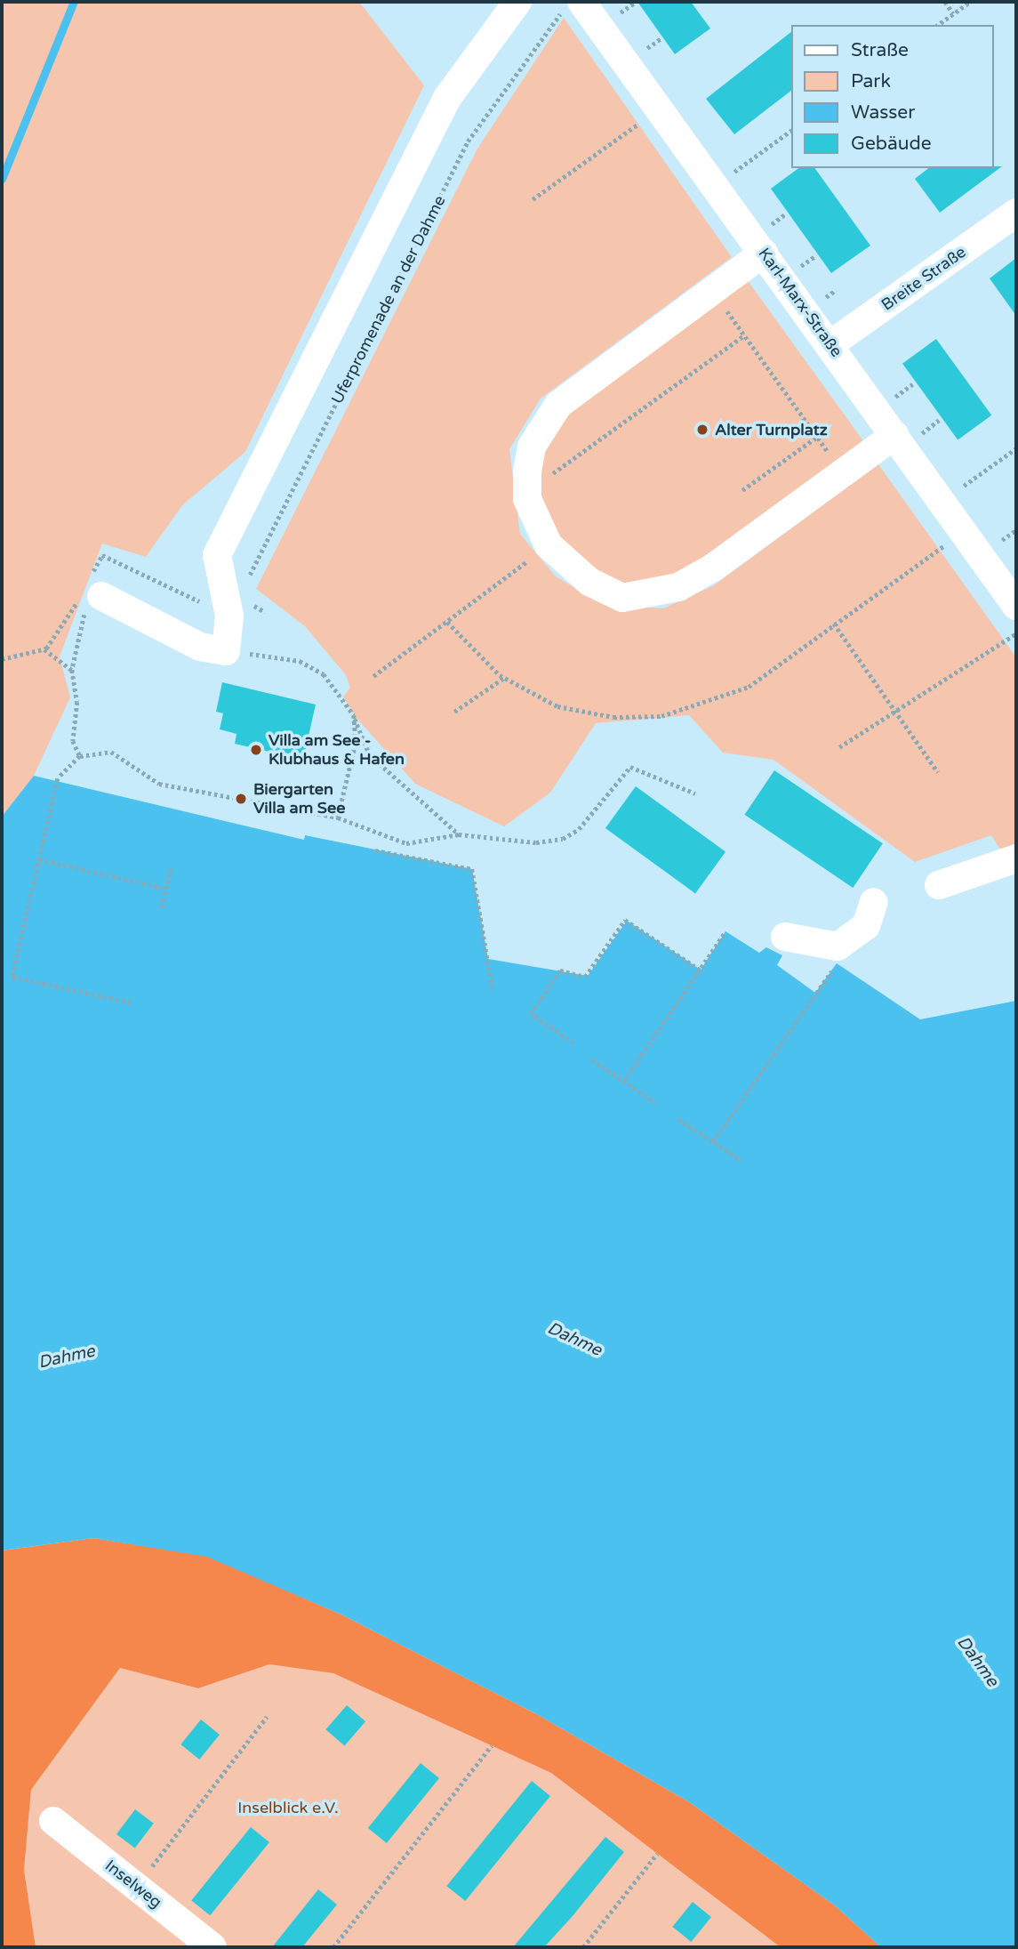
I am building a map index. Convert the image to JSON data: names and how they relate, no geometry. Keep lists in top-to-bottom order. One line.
{"streets":{"street":["Breite Straße","Karl-Marx-Straße","Inselweg"],"path":["Uferpromenade an der Dahme"]},"crossings":[["Breite Straße","Karl-Marx-Straße"],["Uferpromenade an der Dahme","Karl-Marx-Straße"]],"water":["Dahme"],"parks":["Inselblick e.V."],"places":["Alter Turnplatz","Villa am See - Klubhaus & Hafen","Biergarten Villa am See"],"legend":["Straße","Park","Wasser","Gebäude"]}
